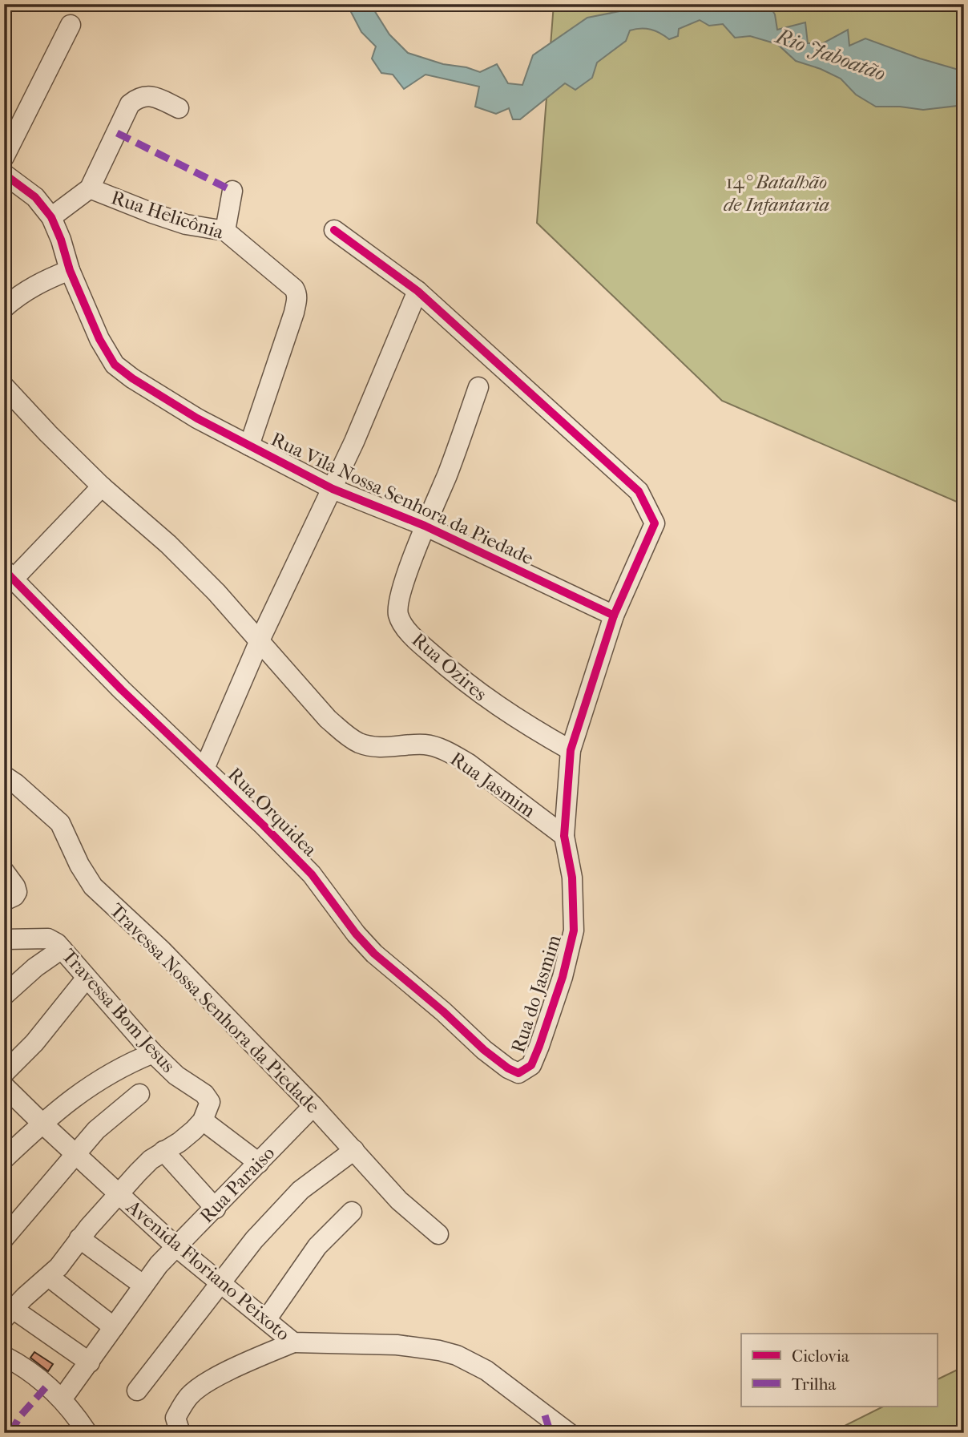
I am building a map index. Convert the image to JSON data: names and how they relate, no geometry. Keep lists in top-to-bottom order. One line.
{"streets":{"street":["Rua Helicônia","Rua Vila Nossa Senhora da Piedade","Rua Ozires","Rua Jasmim","Rua Orquidea","Rua do Jasmim","Travessa Nossa Senhora da Piedade","Travessa Bom Jesus","Rua Paraiso","Avenida Floriano Peixoto"]},"crossings":[["Rua Helicônia","Rua Vila Nossa Senhora da Piedade"],["Rua Vila Nossa Senhora da Piedade","Rua Ozires"],["Rua Vila Nossa Senhora da Piedade","Rua do Jasmim"],["Rua Ozires","Rua do Jasmim"],["Rua Jasmim","Rua do Jasmim"],["Rua Orquidea","Rua do Jasmim"],["Travessa Nossa Senhora da Piedade","Rua Paraiso"],["Rua Paraiso","Avenida Floriano Peixoto"]],"water":["Rio Jaboatão"],"parks":["14° Batalhão de Infantaria"],"legend":["Ciclovia","Trilha"]}
